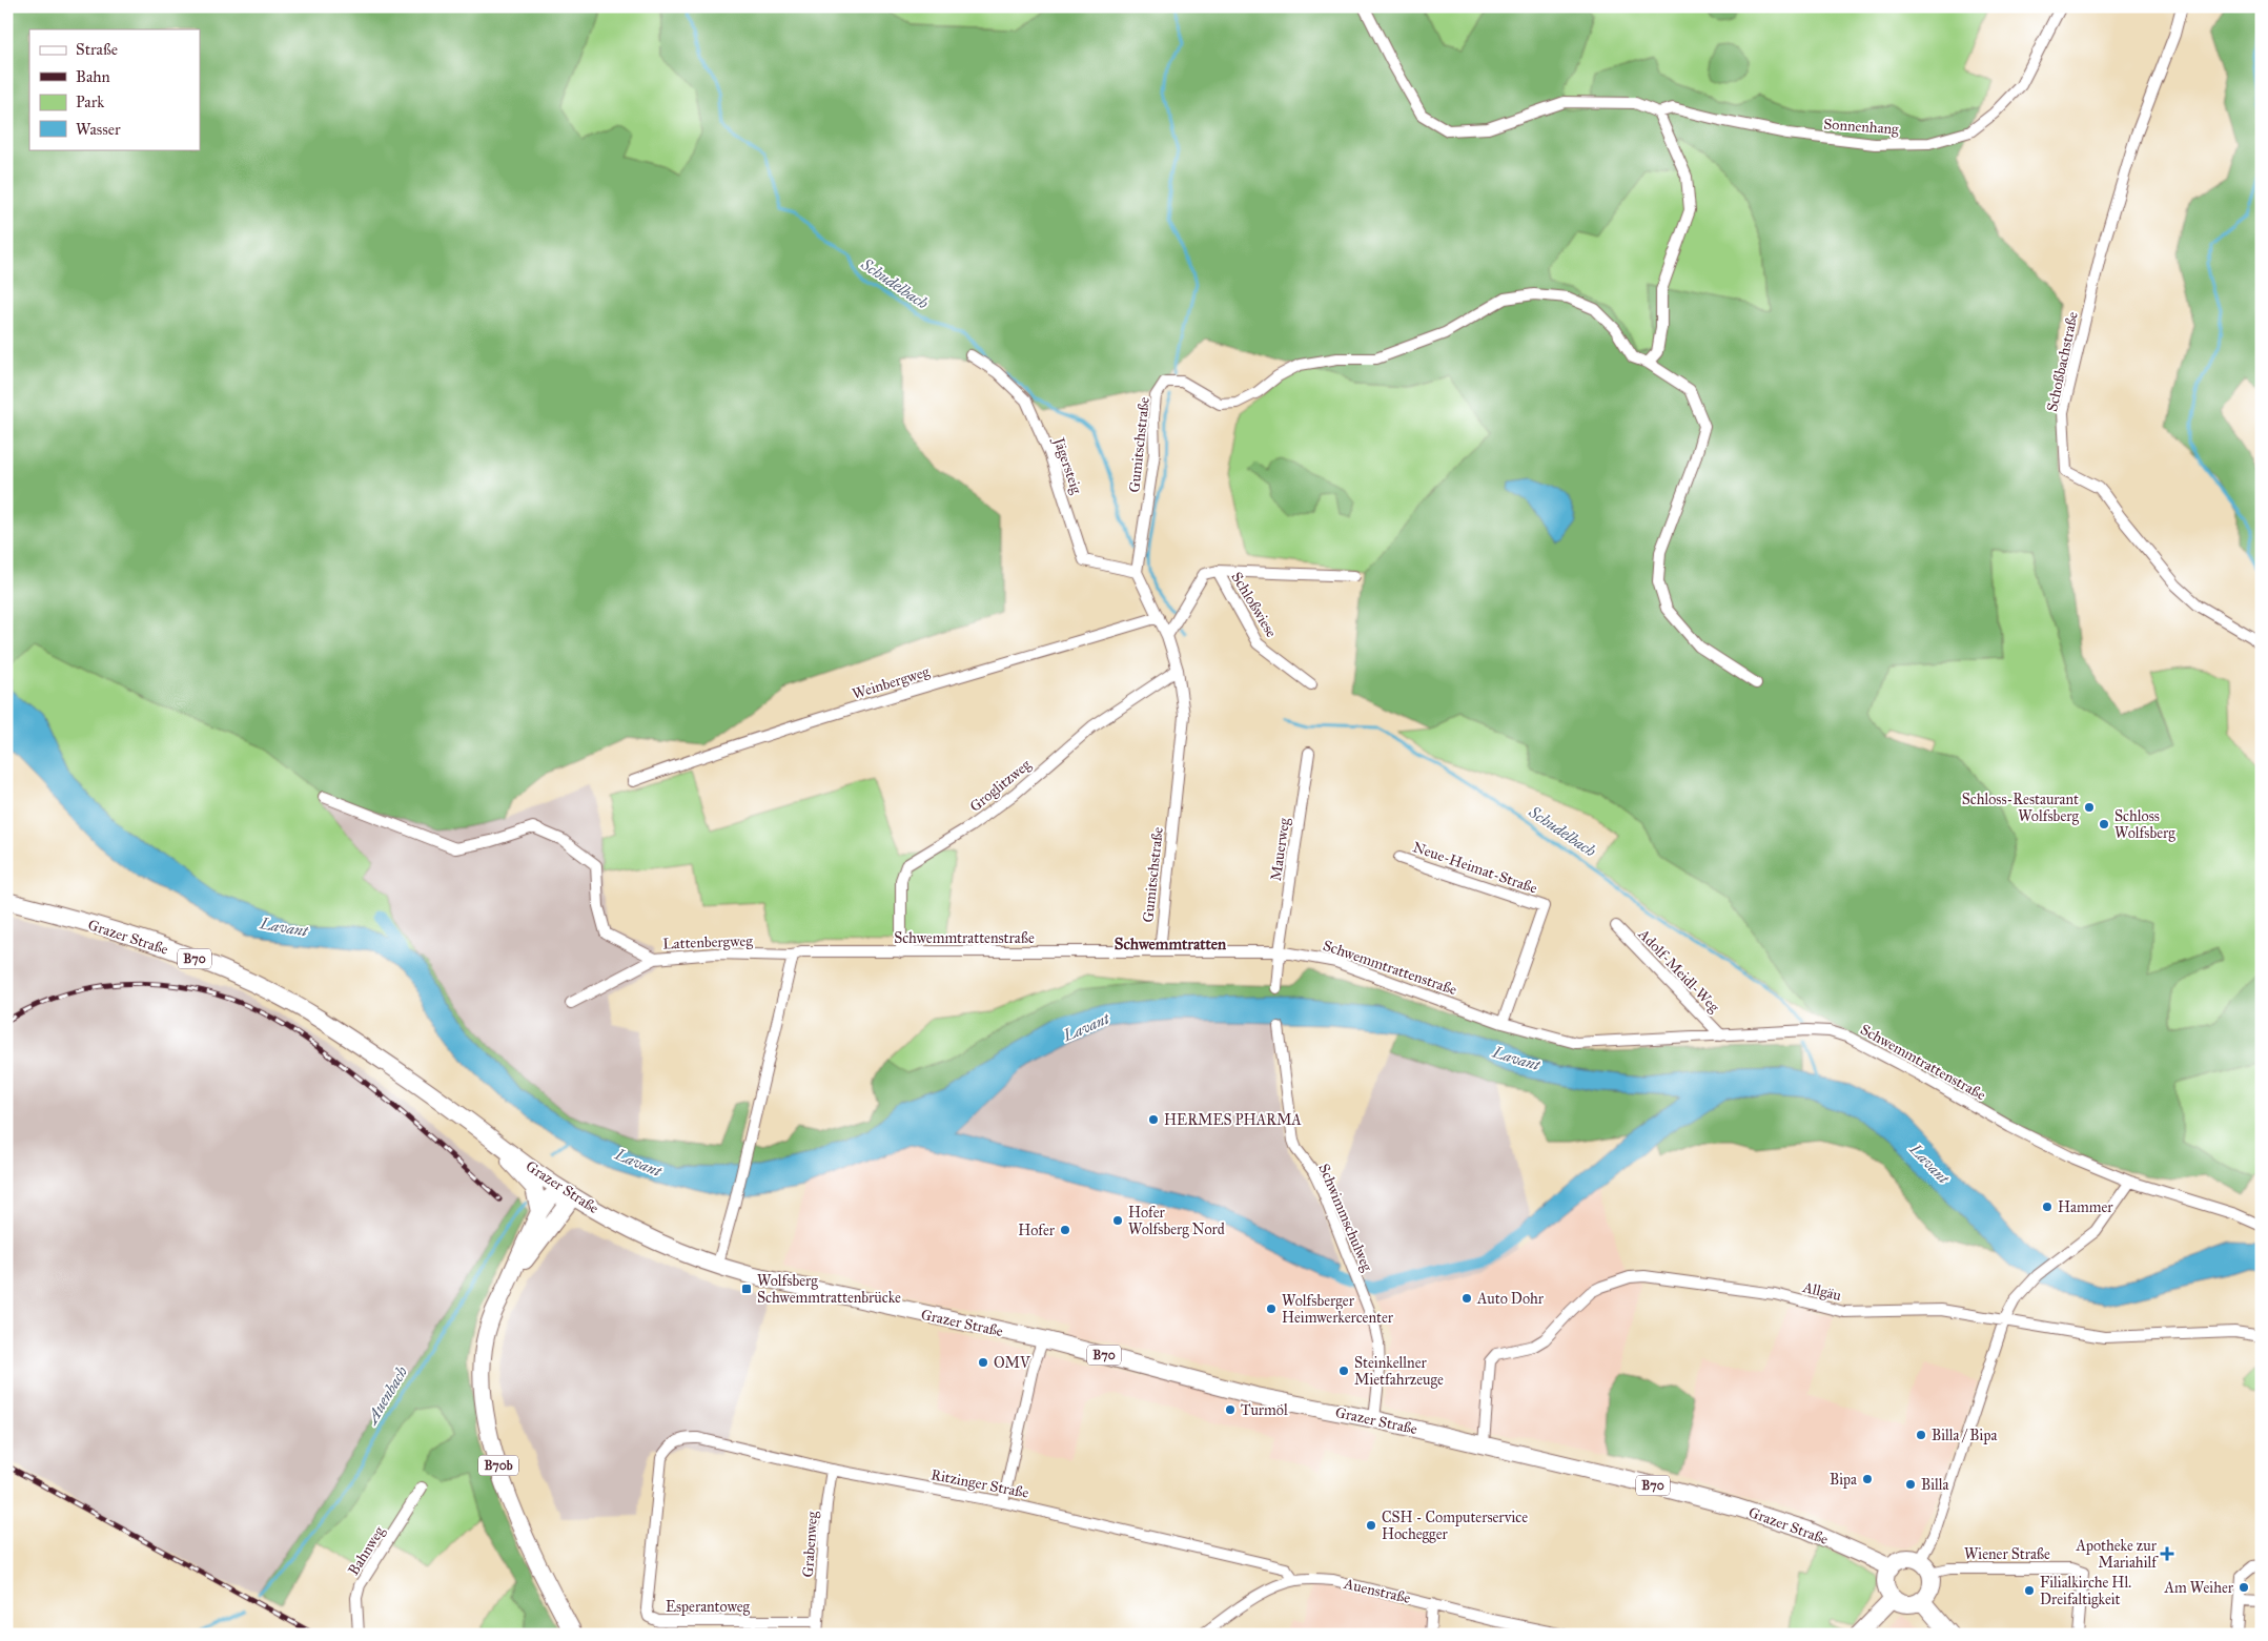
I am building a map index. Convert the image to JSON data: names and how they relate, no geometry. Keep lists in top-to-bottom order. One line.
{"streets":{"main road":["Grazer Straße","B70","B70b"],"street":["Sonnenhang","Schoßbachstraße","Gumitschstraße","Jägersteig","Schloßwiese","Weinbergweg","Groglitzweg","Mauerweg","Neue-Heimat-Straße","Schwemmtrattenstraße","Lattenbergweg","Adolf-Meidl-Weg","Schwimmschulweg","Allgäu","Ritzinger Straße","Grabenweg","Bahnweg","Wiener Straße","Auenstraße","Esperantoweg"]},"crossings":[["Gumitschstraße","Jägersteig"],["Gumitschstraße","Schloßwiese"],["Gumitschstraße","Weinbergweg"],["Gumitschstraße","Groglitzweg"],["Gumitschstraße","Schwemmtrattenstraße"],["Groglitzweg","Schwemmtrattenstraße"],["Mauerweg","Schwemmtrattenstraße"],["Neue-Heimat-Straße","Schwemmtrattenstraße"],["Grazer Straße","Schwimmschulweg"],["Grazer Straße","Allgäu"],["Grazer Straße","B70b"],["Grazer Straße","Wiener Straße"],["Schwemmtrattenstraße","Lattenbergweg"],["Schwemmtrattenstraße","Adolf-Meidl-Weg"],["Ritzinger Straße","Grabenweg"],["Ritzinger Straße","Auenstraße"],["Ritzinger Straße","Esperantoweg"],["Grabenweg","Esperantoweg"]],"districts":["Schwemmtratten"],"water":["Schudelbach","Lavant","Auenbach"],"places":{"other":["Schloss-Restaurant Wolfsberg","Schloss Wolfsberg","HERMES PHARMA","Hammer","Hofer Wolfsberg Nord","Hofer","Auto Dohr","Wolfsberger Heimwerkercenter","OMV","Steinkellner Mietfahrzeuge","Turmöl","Billa / Bipa","Bipa","Billa","CSH - Computerservice Hochegger","Am Weiher","Filialkirche Hl. Dreifaltigkeit"],"transit":["Wolfsberg Schwemmtrattenbrücke"],"health":["Apotheke zur Mariahilf"]},"legend":["Straße","Bahn","Park","Wasser"]}
